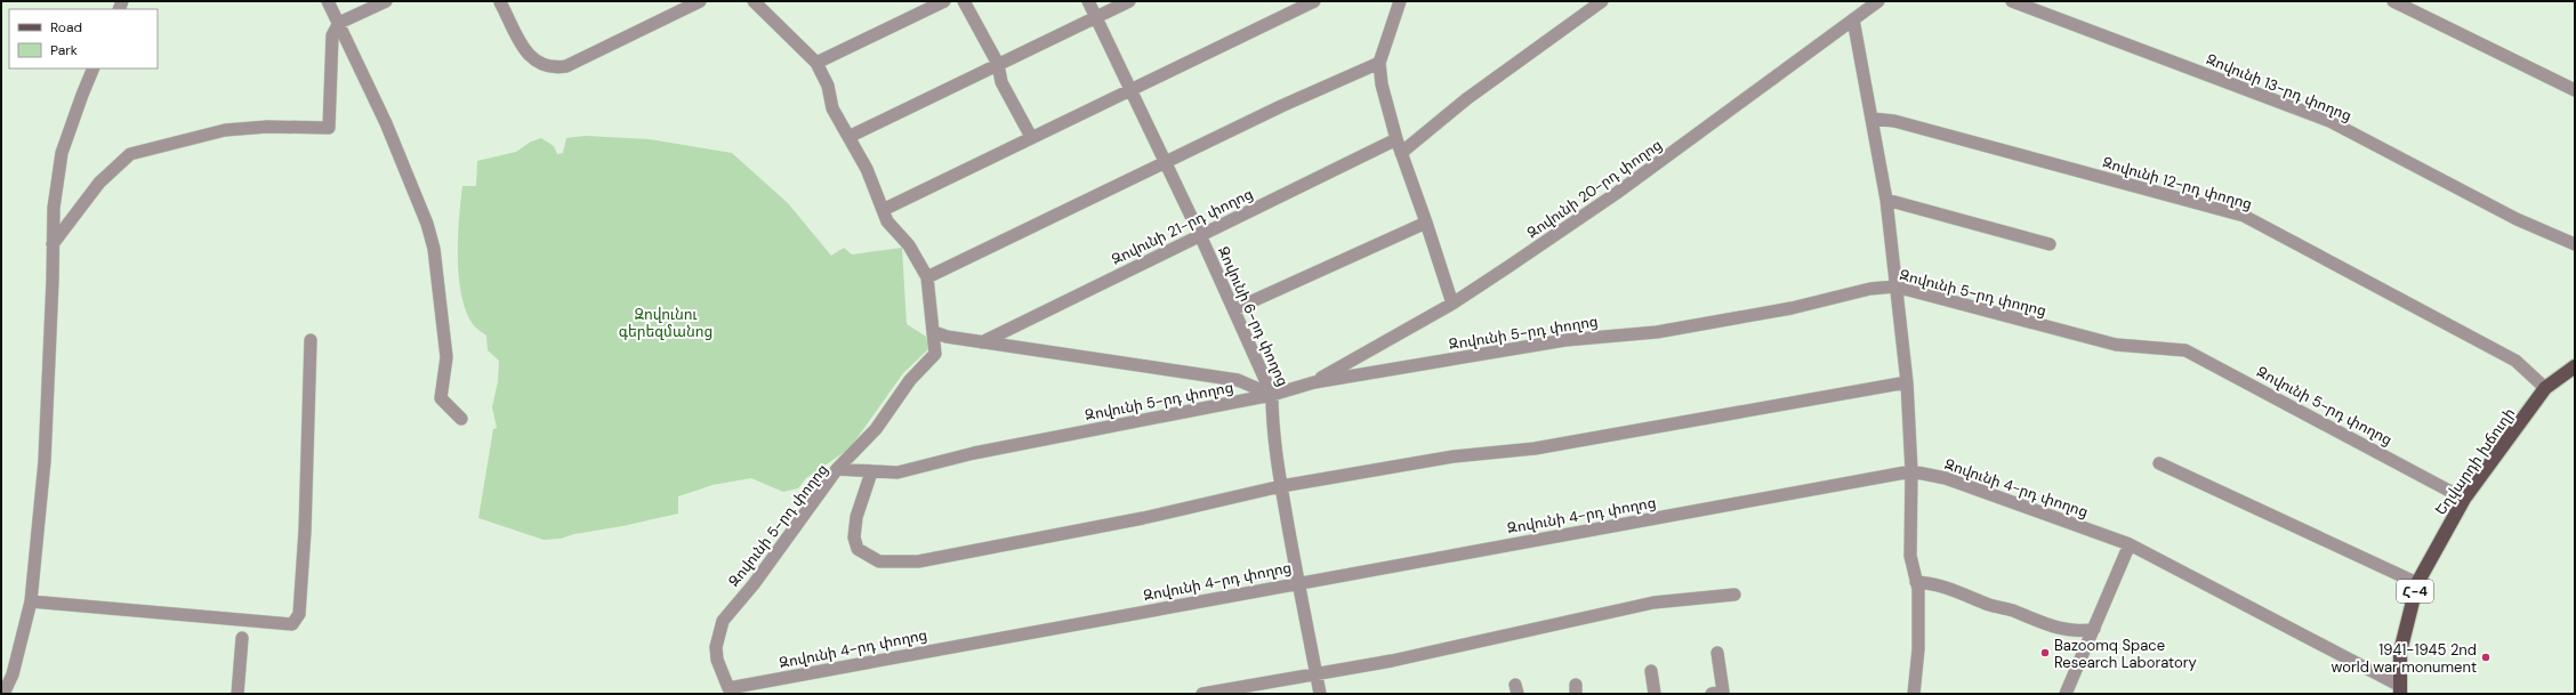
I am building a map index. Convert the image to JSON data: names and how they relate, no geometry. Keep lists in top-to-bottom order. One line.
{"streets":{"main road":["Եղվարդի խճուղի","Հ-4"],"street":["Զովունի 13-րդ փողոց","Զովունի 12-րդ փողոց","Զովունի 20-րդ փողոց","Զովունի 21-րդ փողոց","Զովունի 5-րդ փողոց","Զովունի 6-րդ փողոց","Զովունի 4-րդ փողոց"]},"crossings":[["Զովունի 12-րդ փողոց","Եղվարդի խճուղի"],["Զովունի 20-րդ փողոց","Զովունի 5-րդ փողոց"],["Զովունի 21-րդ փողոց","Զովունի 6-րդ փողոց"],["Զովունի 5-րդ փողոց","Զովունի 6-րդ փողոց"],["Զովունի 5-րդ փողոց","Եղվարդի խճուղի"],["Զովունի 5-րդ փողոց","Զովունի 4-րդ փողոց"],["Զովունի 6-րդ փողոց","Զովունի 4-րդ փողոց"],["Եղվարդի խճուղի","Զովունի 4-րդ փողոց"]],"parks":["Զովունու գերեզմանոց"],"places":["Bazoomq Space Research Laboratory","1941-1945 2nd world war monument"],"legend":["Road","Park"]}
